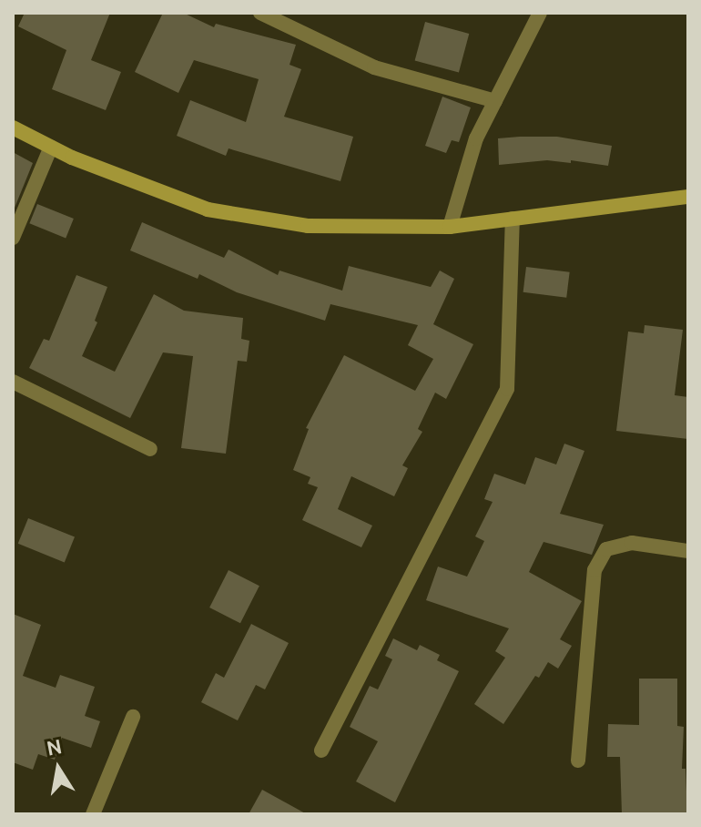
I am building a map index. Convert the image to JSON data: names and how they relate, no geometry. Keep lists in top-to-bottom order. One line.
{"north":"top"}
